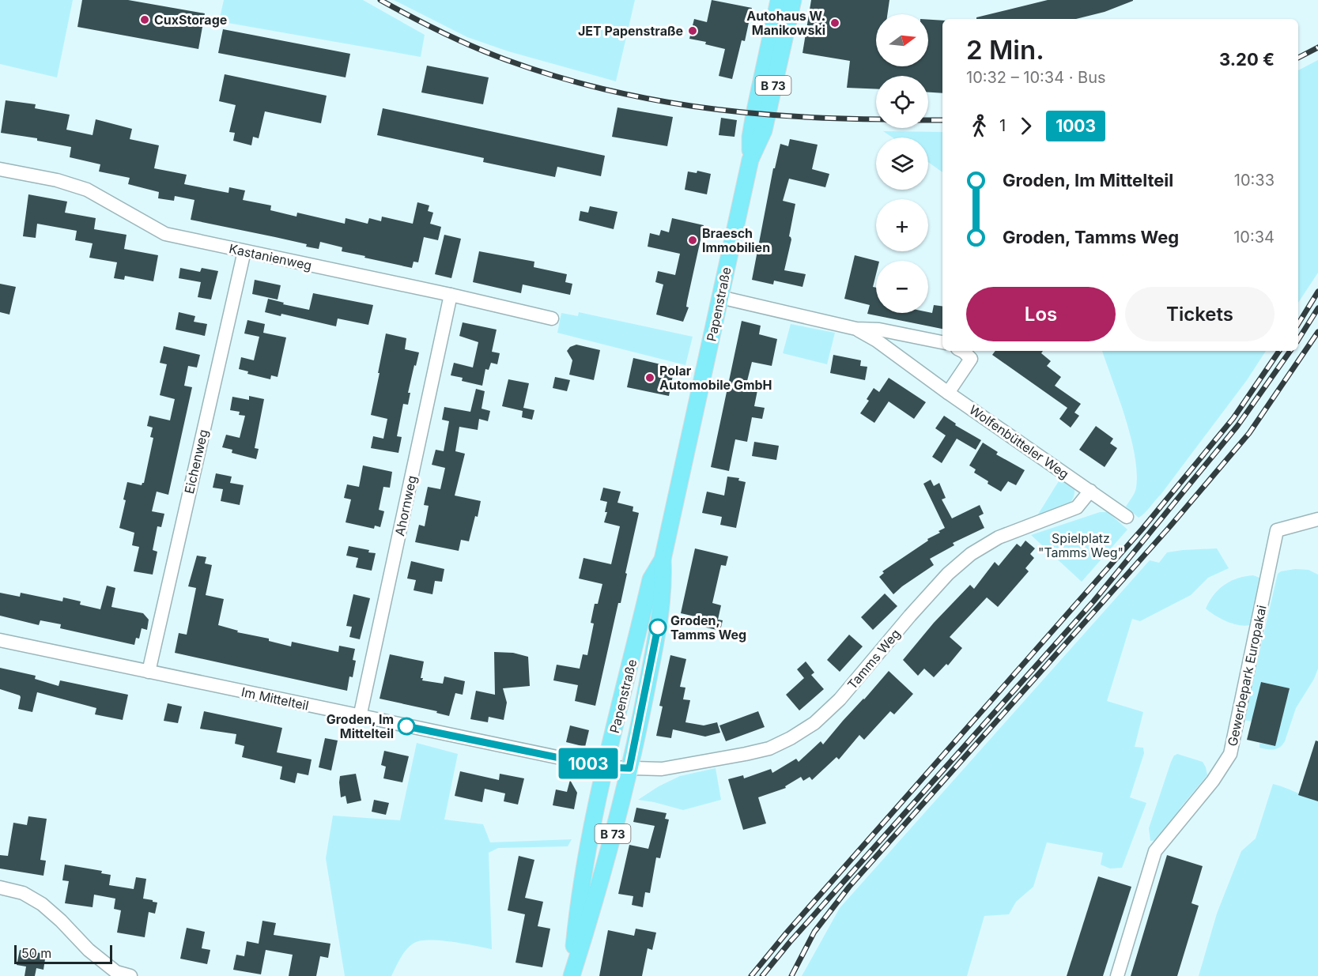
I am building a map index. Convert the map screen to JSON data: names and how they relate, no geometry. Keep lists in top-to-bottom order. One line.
{"streets":{"main road":["B 73","Papenstraße"],"street":["Kastanienweg","Wolfenbütteler Weg","Eichenweg","Ahornweg","Tamms Weg","Gewerbepark Europakai","Im Mittelteil"]},"crossings":[["Kastanienweg","Eichenweg"],["Kastanienweg","Ahornweg"],["Papenstraße","Wolfenbütteler Weg"],["Papenstraße","Tamms Weg"],["Papenstraße","Im Mittelteil"],["Wolfenbütteler Weg","Tamms Weg"],["Eichenweg","Im Mittelteil"],["Ahornweg","Im Mittelteil"],["Tamms Weg","Im Mittelteil"]],"parks":["Spielplatz \"Tamms Weg\""],"places":["CuxStorage","Autohaus W. Manikowski","JET Papenstraße","Braesch Immobilien","Polar Automobile GmbH","Groden, Tamms Weg","Groden, Im Mittelteil"],"lines":["bus line 1003"],"scale_bar":"50 m","north":"right","page":{"on_map":"1003","map_buttons":["+","−"],"heading":["2 Min.","10:32 – 10:34 · Bus","3.20 €"],"legs":["1","1003"],"list":[{"name":"Groden, Im Mittelteil","value":"10:33"},{"name":"Groden, Tamms Weg","value":"10:34"}],"buttons":["Los","Tickets"],"scale":"50 m"}}
